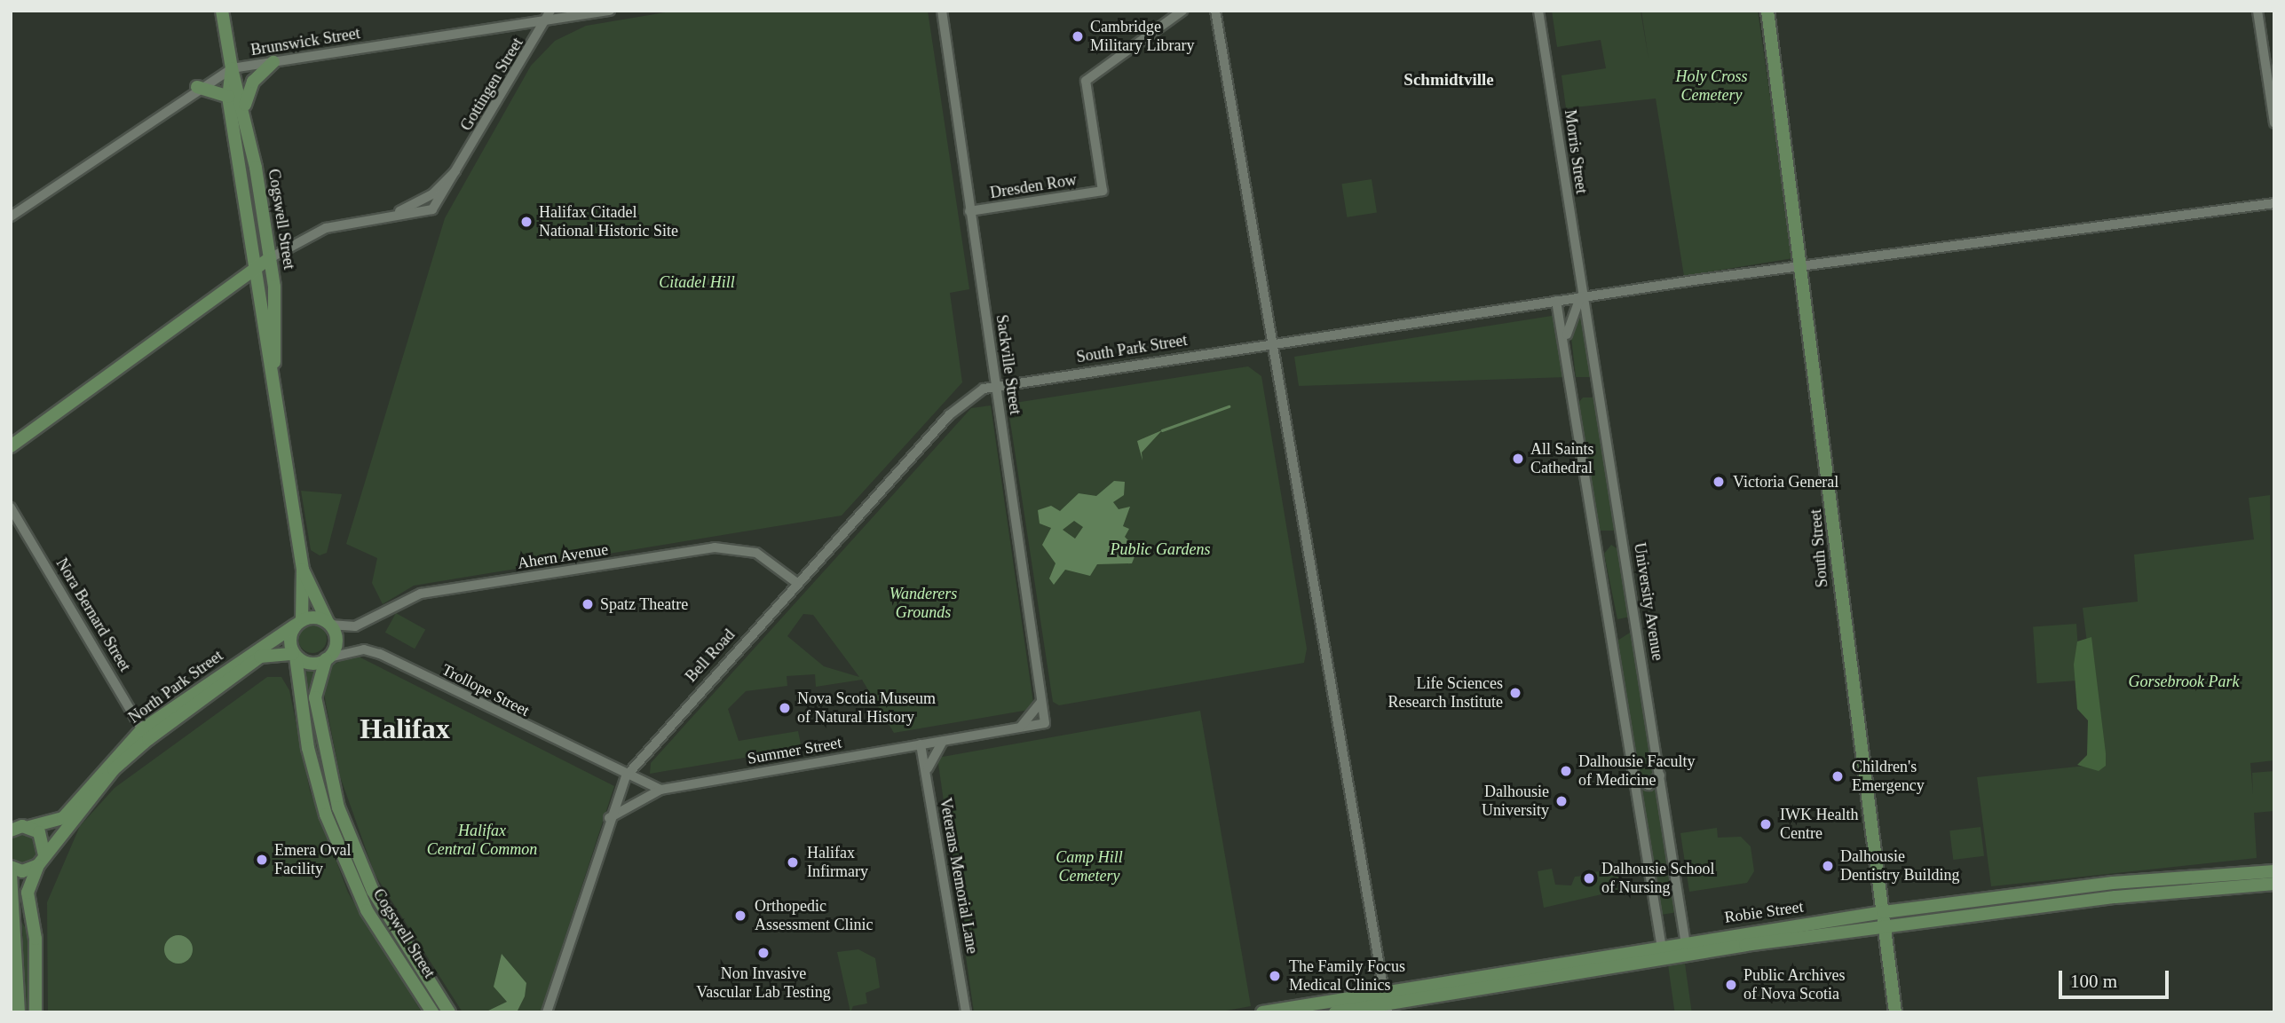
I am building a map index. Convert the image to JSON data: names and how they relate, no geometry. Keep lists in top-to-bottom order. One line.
{"streets":{"main road":["Cogswell Street","South Street","North Park Street","Robie Street"],"street":["Brunswick Street","Gottingen Street","Morris Street","Dresden Row","South Park Street","Sackville Street","Ahern Avenue","University Avenue","Nora Bernard Street","Bell Road","Trollope Street","Summer Street","Veterans Memorial Lane"]},"crossings":[["Brunswick Street","Gottingen Street"],["Brunswick Street","Cogswell Street"],["Gottingen Street","Cogswell Street"],["Morris Street","South Park Street"],["Morris Street","University Avenue"],["Dresden Row","Sackville Street"],["Cogswell Street","Ahern Avenue"],["Cogswell Street","North Park Street"],["Cogswell Street","Trollope Street"],["South Park Street","Sackville Street"],["South Park Street","South Street"],["South Park Street","University Avenue"],["South Park Street","Bell Road"],["Sackville Street","Bell Road"],["Sackville Street","Summer Street"],["South Street","Robie Street"],["Ahern Avenue","Bell Road"],["Ahern Avenue","North Park Street"],["Ahern Avenue","Trollope Street"],["University Avenue","Robie Street"],["Nora Bernard Street","North Park Street"],["Bell Road","Trollope Street"],["North Park Street","Trollope Street"],["Summer Street","Veterans Memorial Lane"]],"districts":["Schmidtville","Halifax"],"parks":["Holy Cross Cemetery","Citadel Hill","Public Gardens","Wanderers Grounds","Gorsebrook Park","Halifax Central Common","Camp Hill Cemetery"],"places":["Cambridge Military Library","Halifax Citadel National Historic Site","All Saints Cathedral","Victoria General","Spatz Theatre","Life Sciences Research Institute","Nova Scotia Museum of Natural History","Dalhousie Faculty of Medicine","Children's Emergency","Dalhousie University","IWK Health Centre","Emera Oval Facility","Halifax Infirmary","Dalhousie Dentistry Building","Dalhousie School of Nursing","Orthopedic Assessment Clinic","Non Invasive Vascular Lab Testing","The Family Focus Medical Clinics","Public Archives of Nova Scotia"],"scale_bar":"100 m"}
